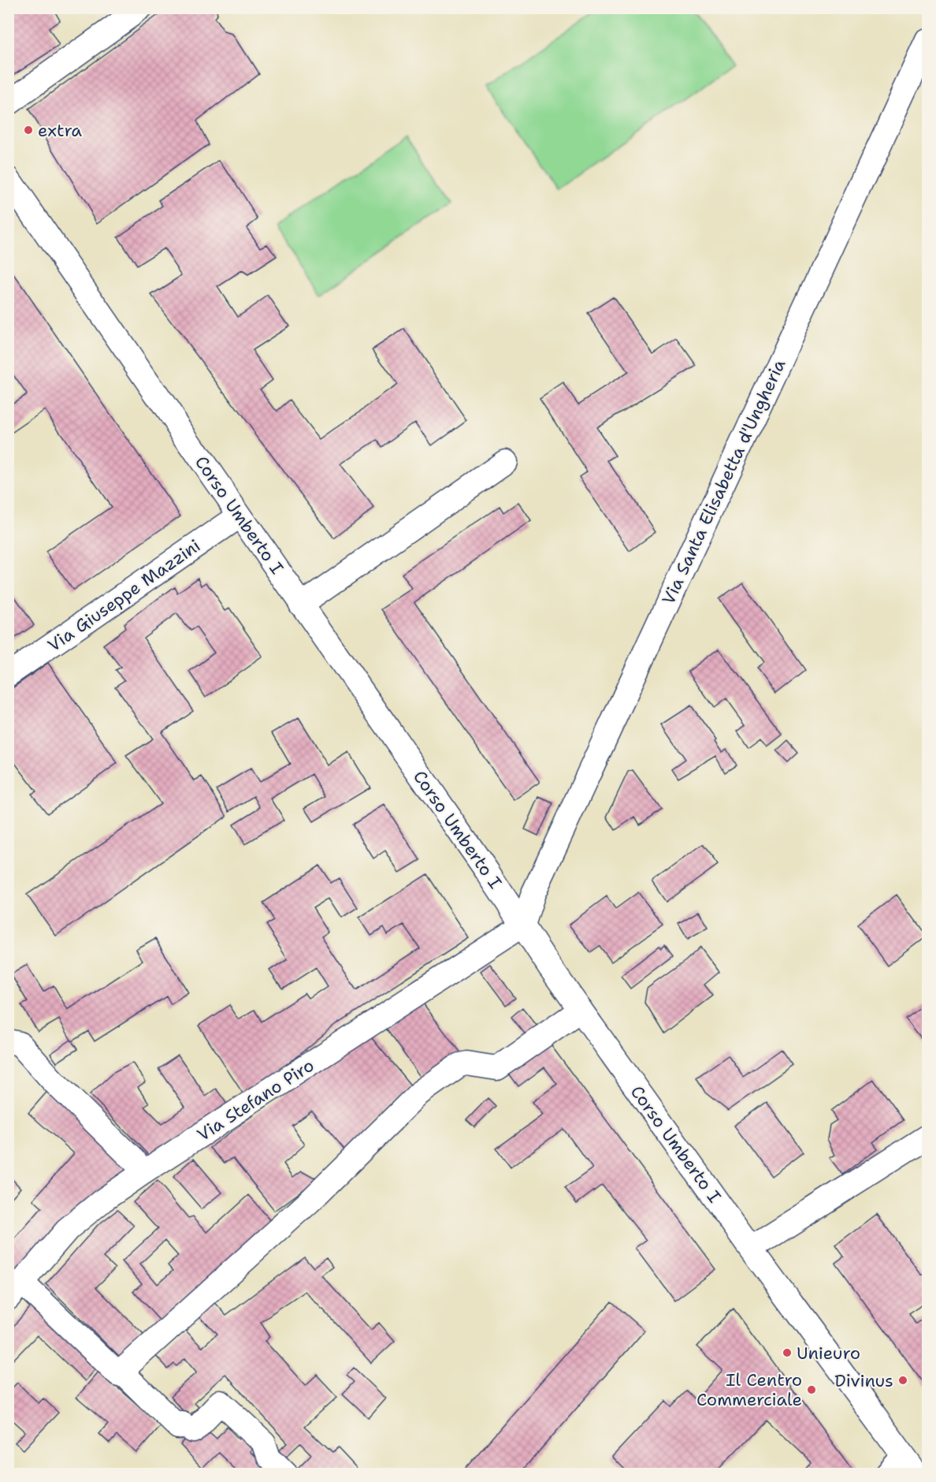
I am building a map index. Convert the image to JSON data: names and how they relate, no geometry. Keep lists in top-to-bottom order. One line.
{"streets":{"street":["Via Santa Elisabetta d'Ungheria","Corso Umberto I","Via Giuseppe Mazzini","Via Stefano Piro"]},"crossings":[["Via Santa Elisabetta d'Ungheria","Corso Umberto I"],["Via Santa Elisabetta d'Ungheria","Via Stefano Piro"],["Corso Umberto I","Via Giuseppe Mazzini"],["Corso Umberto I","Via Stefano Piro"]],"places":["extra","Unieuro","Divinus","Il Centro Commerciale"]}
